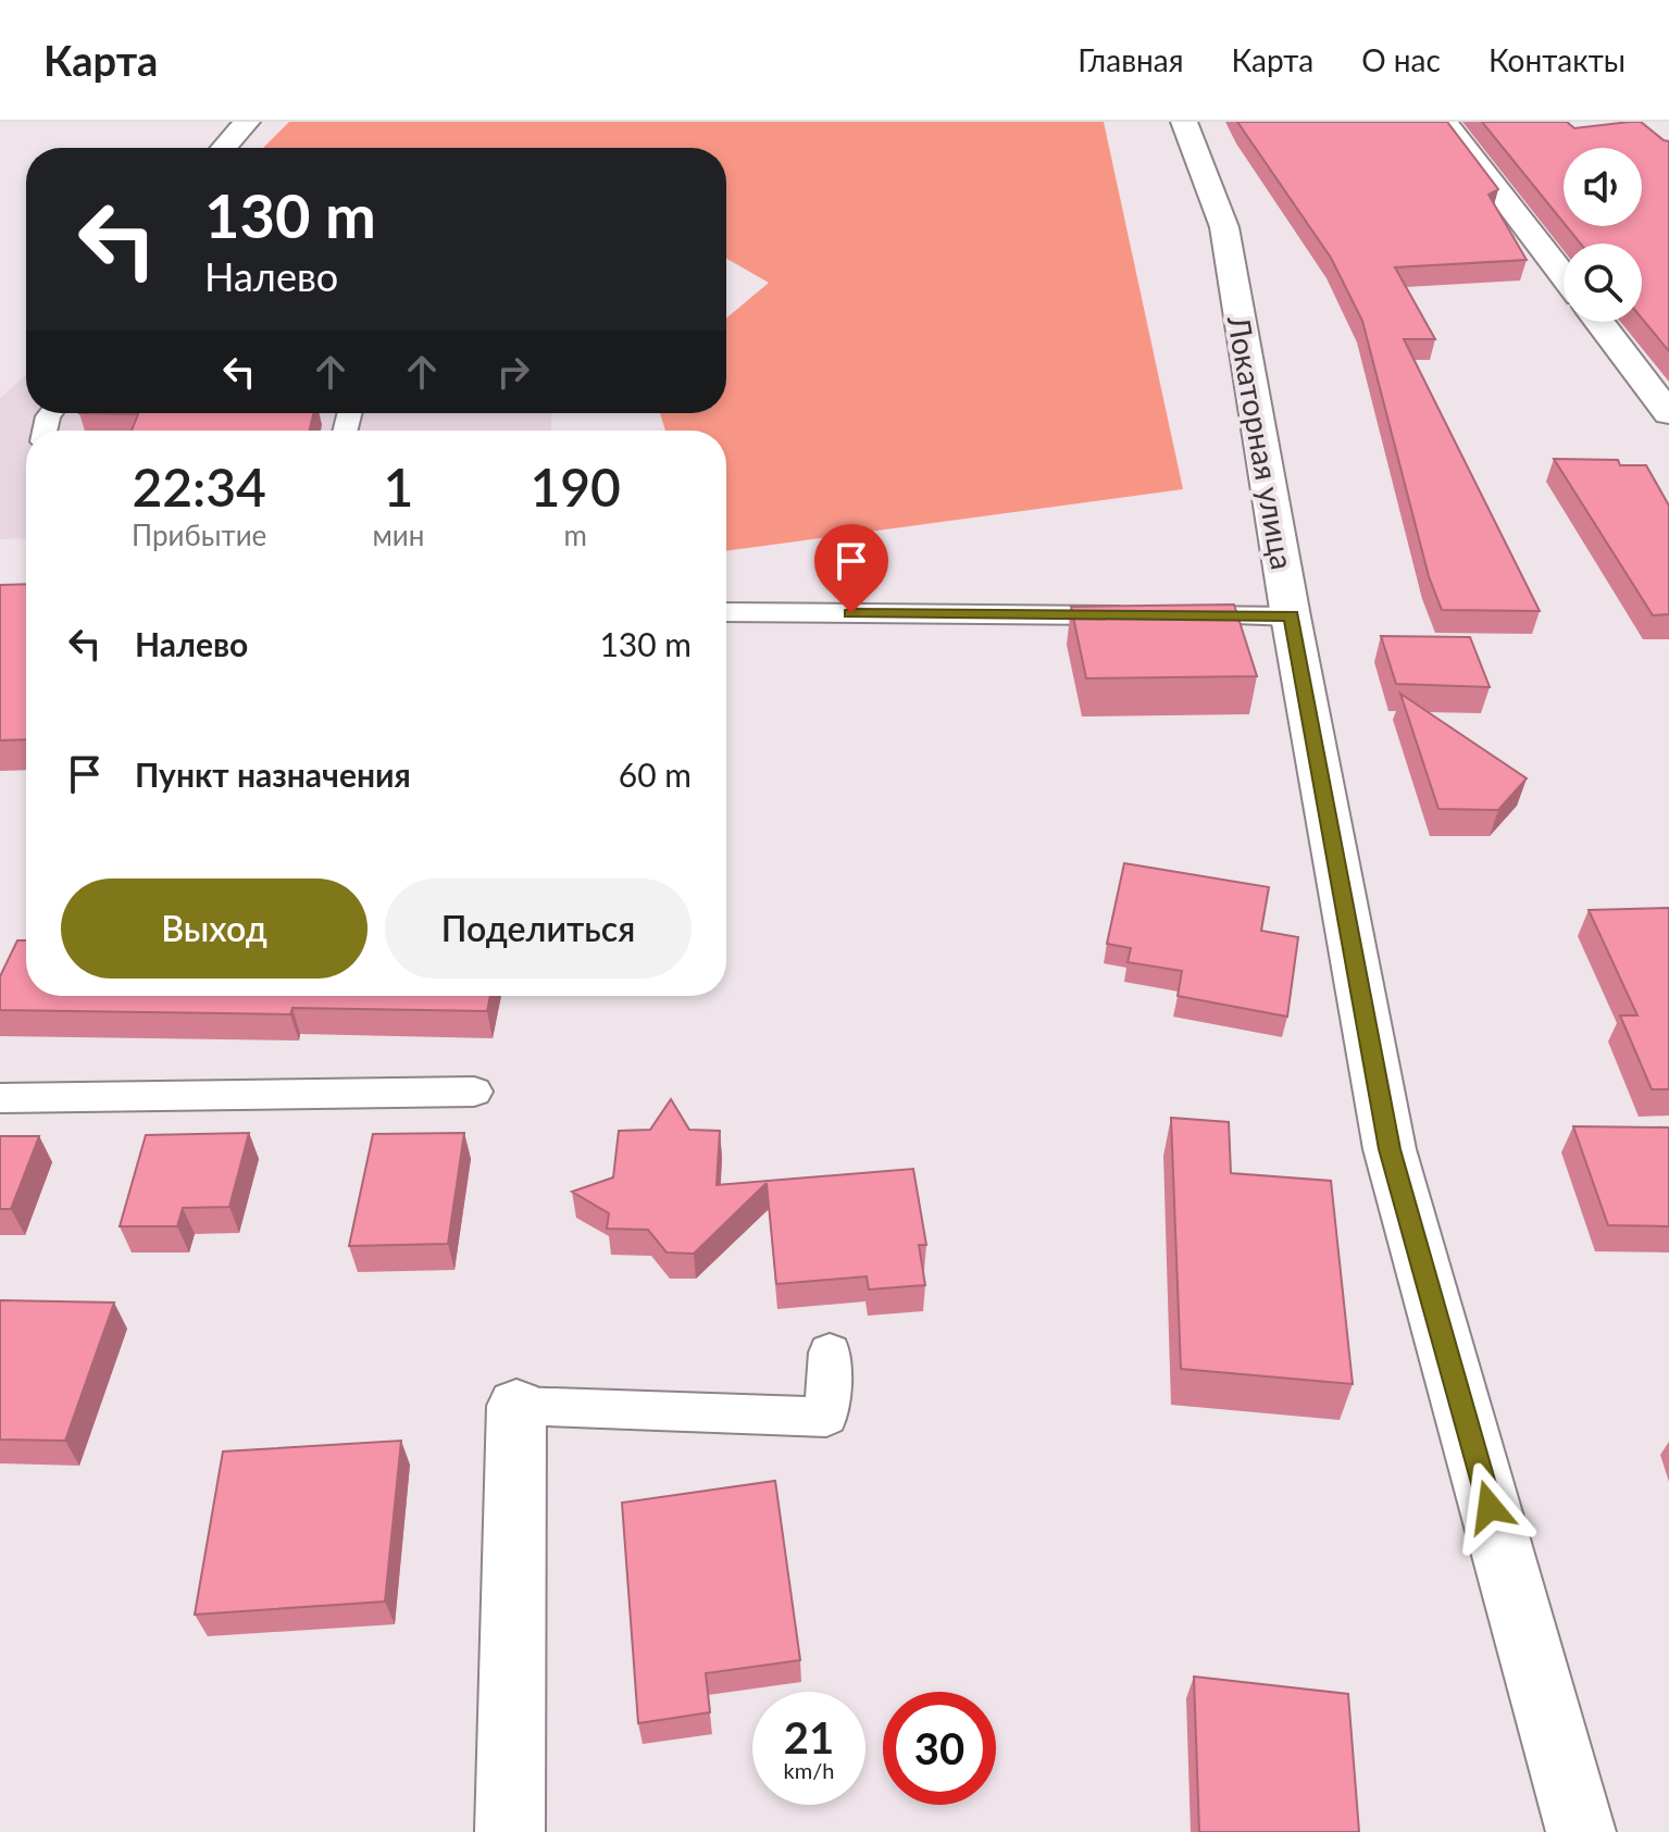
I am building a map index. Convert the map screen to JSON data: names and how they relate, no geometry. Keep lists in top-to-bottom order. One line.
{"streets":{"street":["Локаторная улица"]},"page":{"header":"Карта","nav":["Главная","Карта","О нас","Контакты"],"turn":["130 m","Налево"],"eta":["22:34","Прибытие","1","мин","190","m"],"list":[{"name":"Налево","value":"130 m"},{"name":"Пункт назначения","value":"60 m"}],"buttons":["Выход","Поделиться"],"speed":"21 km/h","limit":"30"}}
